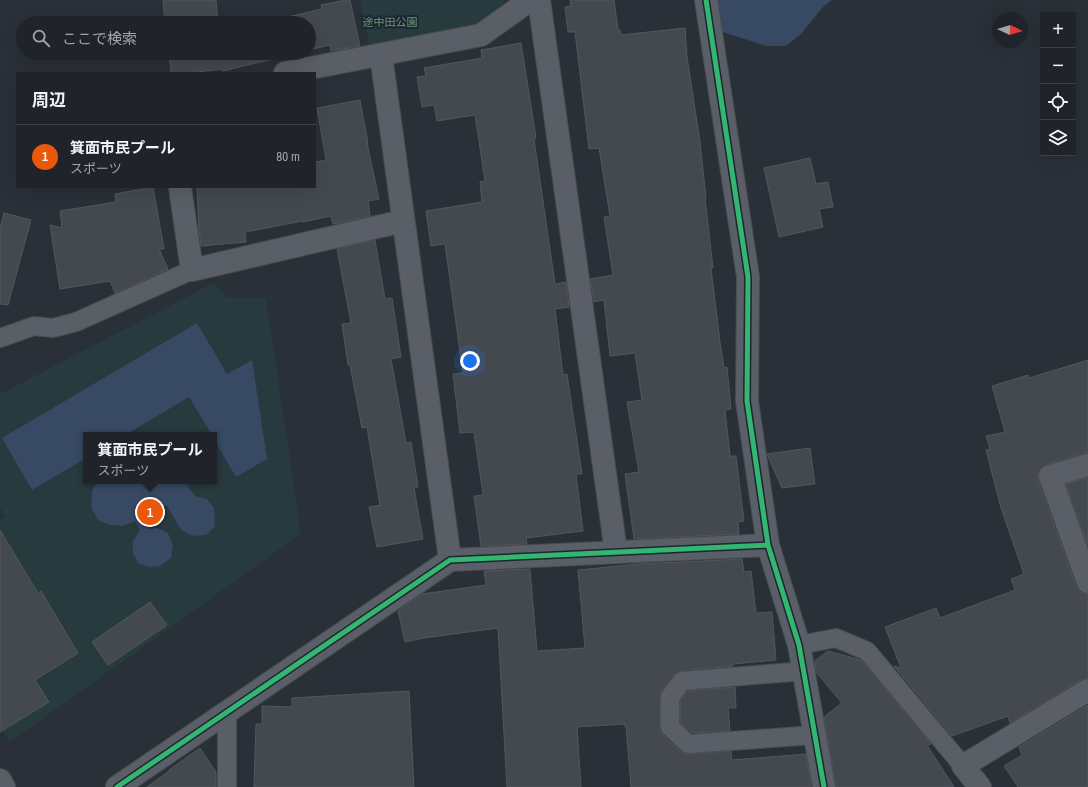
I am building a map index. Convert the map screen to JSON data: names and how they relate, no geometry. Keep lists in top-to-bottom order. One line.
{"parks":["途中田公園"],"north":"right","page":{"map_buttons":["+","−"],"search":"ここで検索","heading":"周辺","list":[{"mark":"1","name":"箕面市民プール","note":"スポーツ","value":"80 m"}],"popup":["箕面市民プール","スポーツ"],"pins":"1"}}
